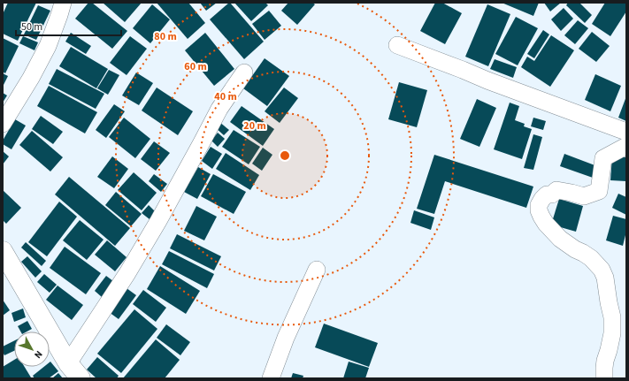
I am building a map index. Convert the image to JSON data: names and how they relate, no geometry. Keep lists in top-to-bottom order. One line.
{"scale_bar":"50 m","north":"bottom right","rings":["80 m","60 m","40 m","20 m"]}
